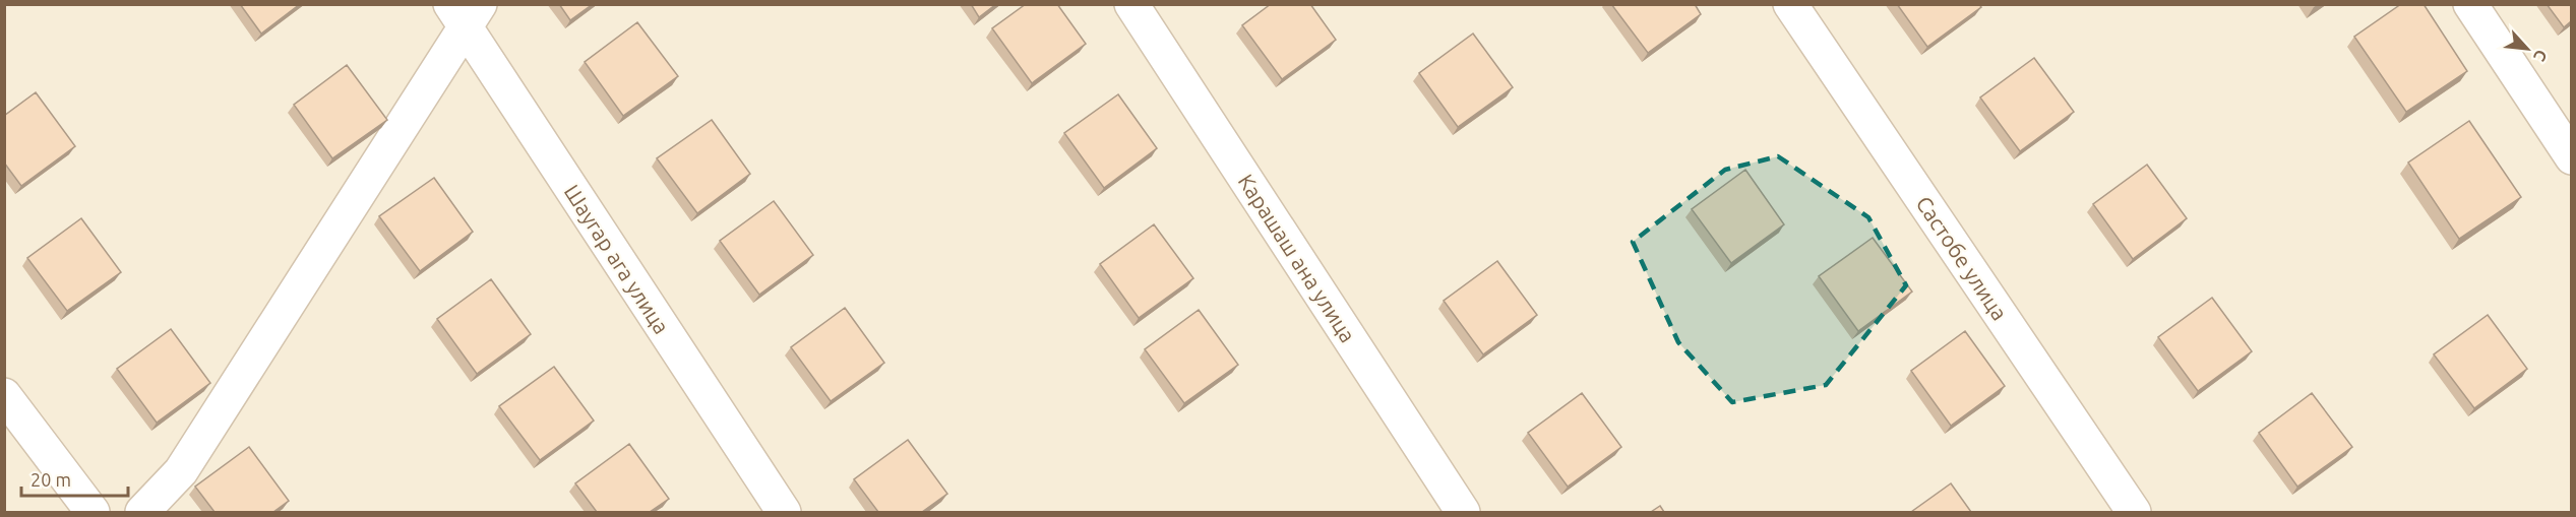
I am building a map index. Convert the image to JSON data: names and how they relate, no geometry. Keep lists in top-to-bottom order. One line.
{"streets":{"street":["Карашаш ана улица","Састобе улица","Шаугар ага улица"]},"scale_bar":"20 m","north":"bottom right"}
